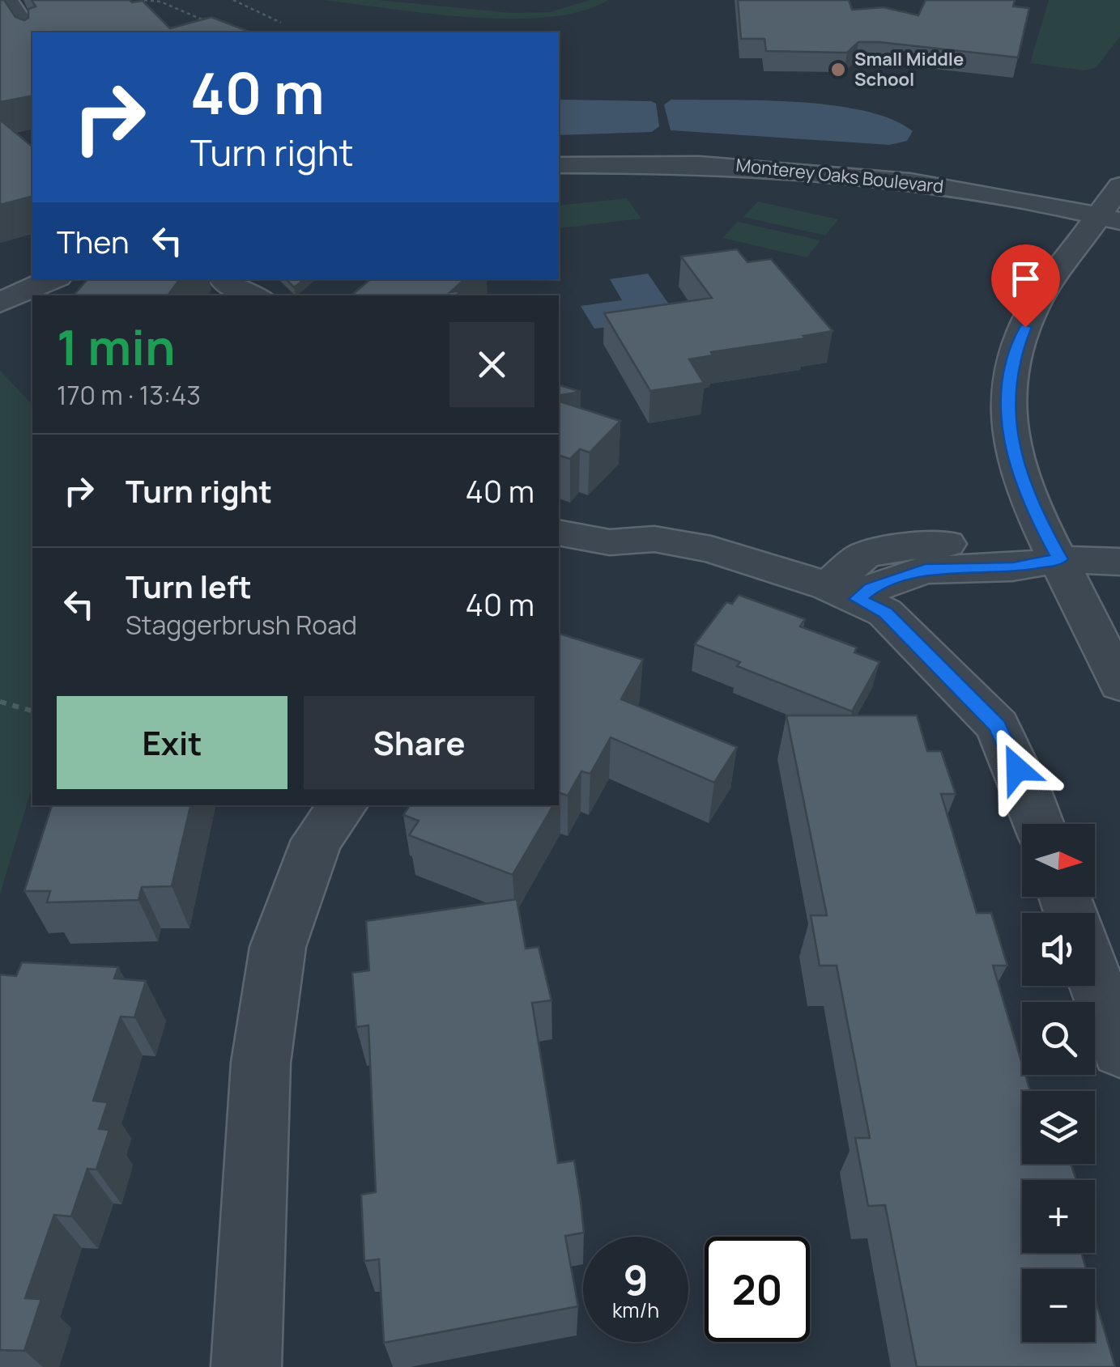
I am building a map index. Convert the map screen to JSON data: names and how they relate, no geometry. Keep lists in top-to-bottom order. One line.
{"streets":{"street":["Monterey Oaks Boulevard"]},"places":["Small Middle School"],"north":"right","page":{"turn":["40 m","Turn right"],"then":"Then","heading":["1 min","170 m · 13:43"],"list":[{"name":"Turn right","value":"40 m"},{"name":"Turn left","note":"Staggerbrush Road","value":"40 m"}],"buttons":["Exit","Share"],"map_buttons":["+","−"],"speed":"9 km/h","limit":"20"}}
